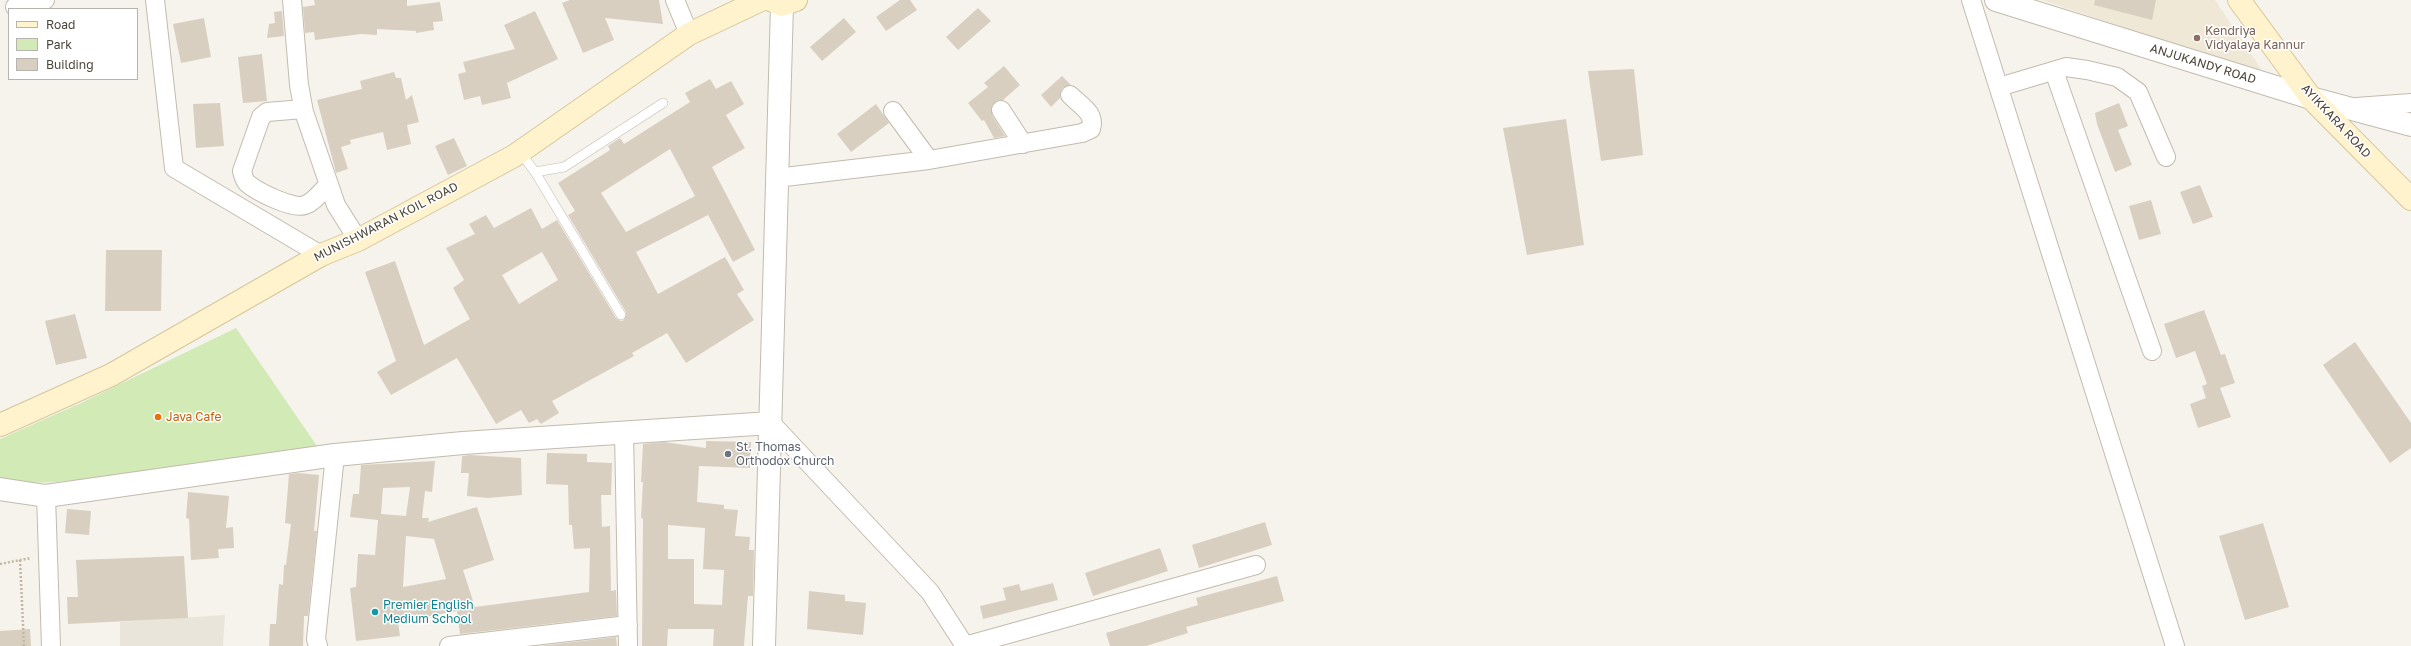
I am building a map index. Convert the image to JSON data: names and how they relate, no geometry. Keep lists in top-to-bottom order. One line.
{"streets":{"main road":["AYIKKARA ROAD","MUNISHWARAN KOIL ROAD"],"street":["ANJUKANDY ROAD"]},"crossings":[["ANJUKANDY ROAD","AYIKKARA ROAD"]],"places":["Kendriya Vidyalaya Kannur","Java Cafe","St. Thomas Orthodox Church","Premier English Medium School"],"legend":["Road","Park","Building"]}
